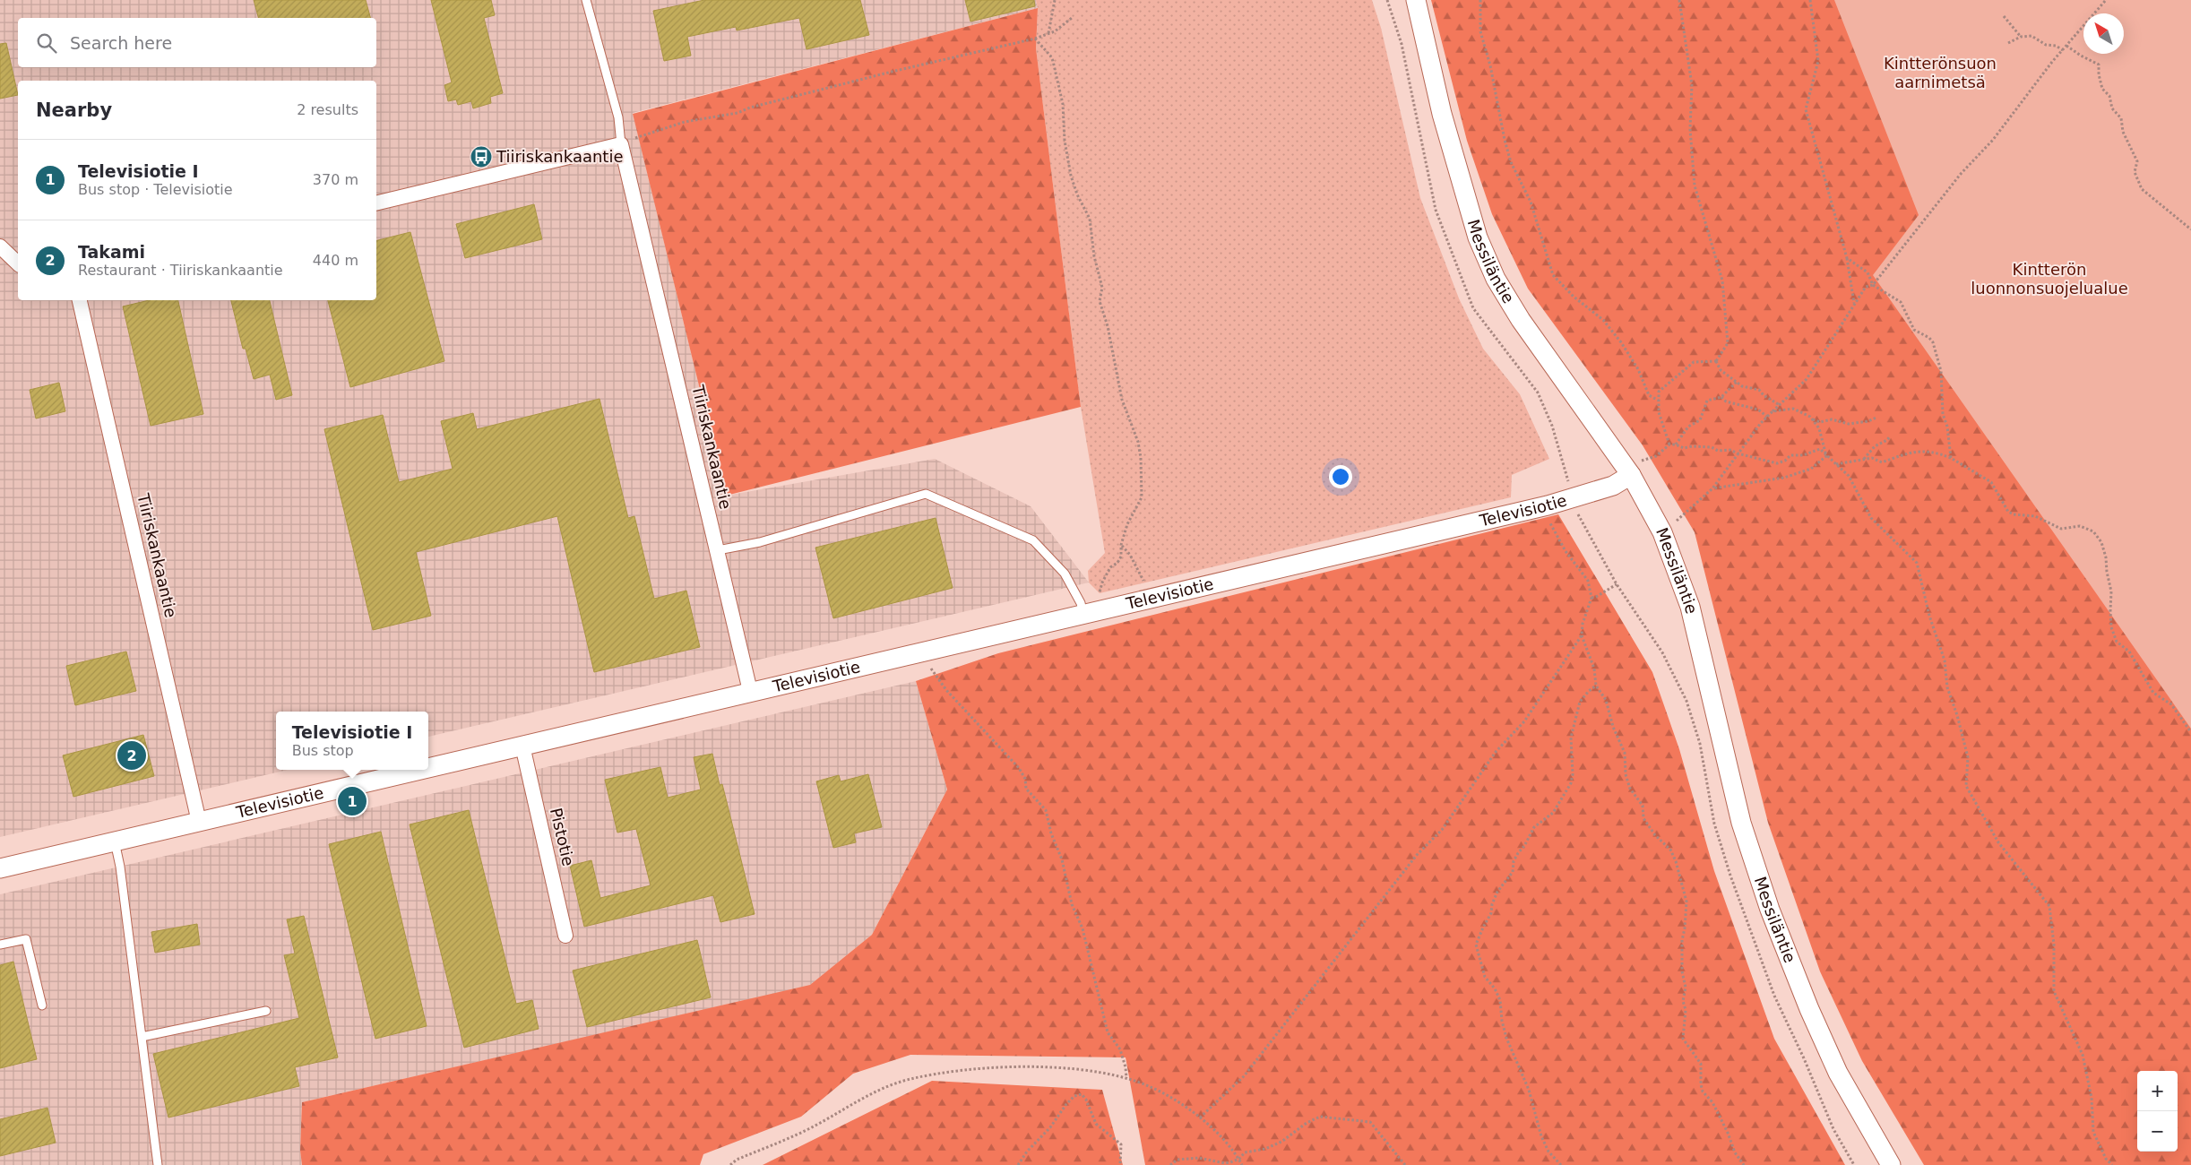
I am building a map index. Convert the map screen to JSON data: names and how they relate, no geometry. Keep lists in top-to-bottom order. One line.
{"streets":{"street":["Messiläntie","Tiiriskankaantie","Televisiotie","Pistotie"]},"crossings":[["Messiläntie","Televisiotie"],["Tiiriskankaantie","Televisiotie"],["Televisiotie","Pistotie"]],"parks":["Kintterönsuon aarnimetsä","Kintterön luonnonsuojelualue"],"places":{"bus stop":["Tiiriskankaantie"]},"north":"top left","page":{"search":"Search here","heading":["Nearby","2 results"],"list":[{"mark":"1","name":"Televisiotie I","note":"Bus stop · Televisiotie","value":"370 m"},{"mark":"2","name":"Takami","note":"Restaurant · Tiiriskankaantie","value":"440 m"}],"popup":["Televisiotie I","Bus stop"],"pins":["2","1"],"map_buttons":["+","−"]}}
